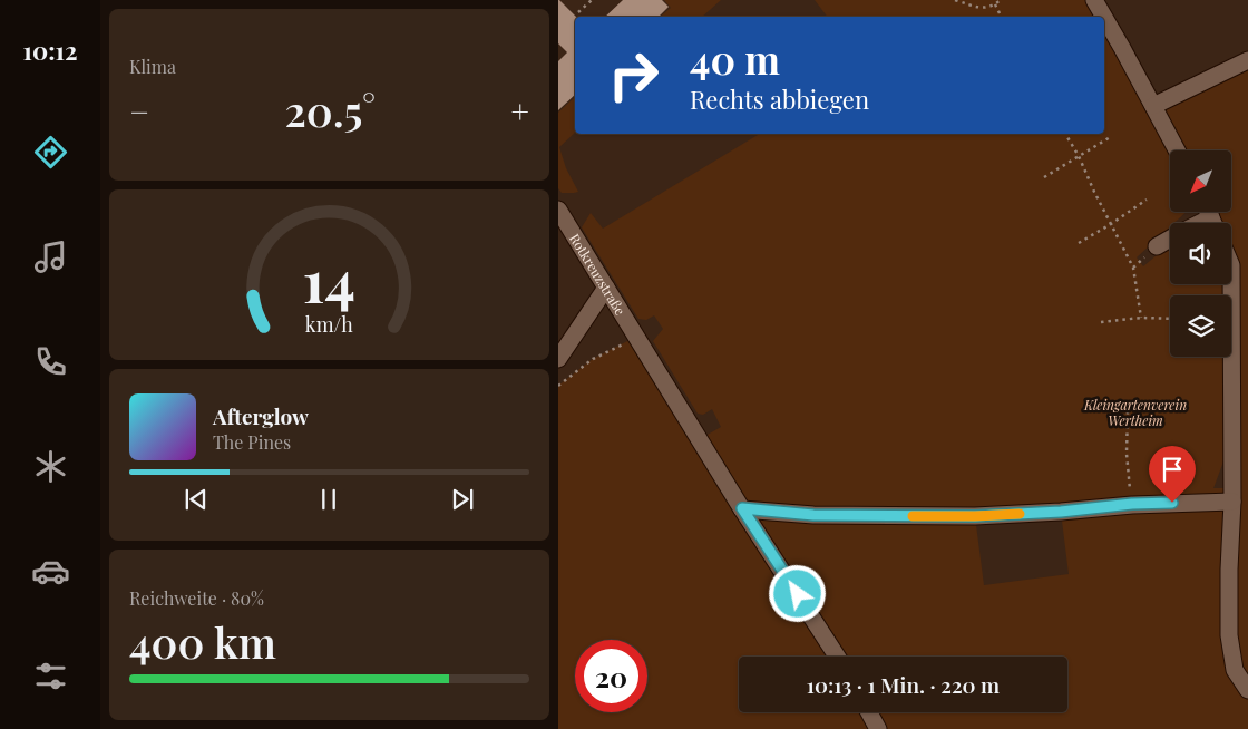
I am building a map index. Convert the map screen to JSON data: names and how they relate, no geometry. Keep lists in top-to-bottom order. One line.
{"streets":{"street":["Rotkreuzstraße"]},"parks":["Kleingartenverein Wertheim"],"north":"bottom left","page":{"tabs":"10:12","tile":["Klima",["Reichweite · 80%","400 km"]],"turn":["40 m","Rechts abbiegen"],"heat":["−","20.5°","+"],"song":["Afterglow","The Pines"],"limit":"20","trip":"10:13 · 1 Min. · 220 m","gauge":["14","km/h"]}}
